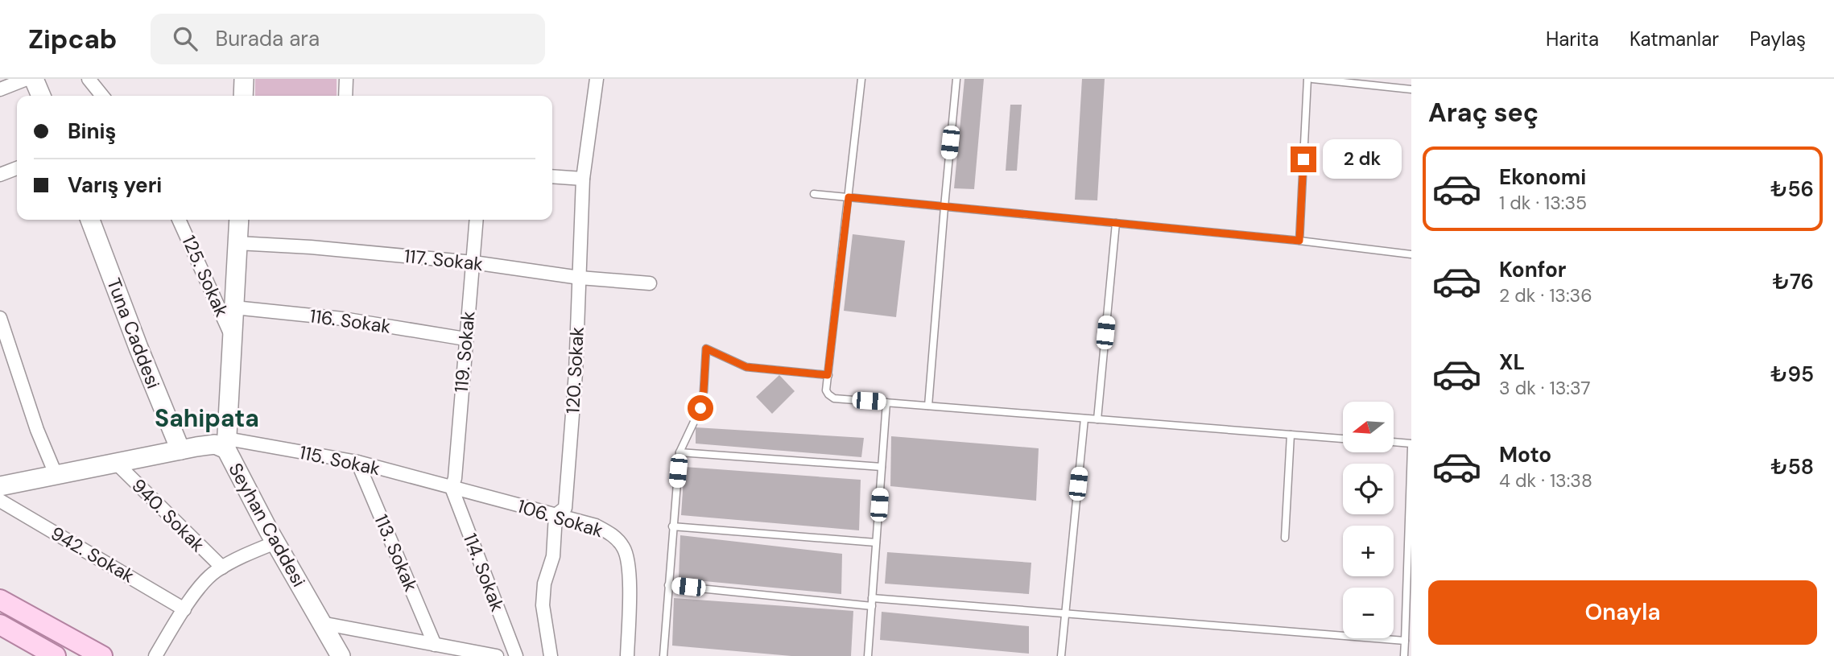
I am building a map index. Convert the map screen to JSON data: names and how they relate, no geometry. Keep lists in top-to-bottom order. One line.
{"streets":{"main road":["Tuna Caddesi","Seyhan Caddesi"],"street":["117. Sokak","125. Sokak","116. Sokak","119. Sokak","120. Sokak","115. Sokak","940. Sokak","106. Sokak","113. Sokak","942. Sokak","114. Sokak"]},"crossings":[["117. Sokak","119. Sokak"],["117. Sokak","120. Sokak"],["117. Sokak","Seyhan Caddesi"],["125. Sokak","Seyhan Caddesi"],["116. Sokak","119. Sokak"],["116. Sokak","Seyhan Caddesi"],["119. Sokak","115. Sokak"],["119. Sokak","106. Sokak"],["119. Sokak","114. Sokak"],["120. Sokak","106. Sokak"],["115. Sokak","106. Sokak"],["115. Sokak","Seyhan Caddesi"],["115. Sokak","113. Sokak"],["115. Sokak","114. Sokak"],["106. Sokak","114. Sokak"]],"districts":["Sahipata"],"north":"left","page":{"header":"Zipcab","search":"Burada ara","nav":["Harita","Katmanlar","Paylaş"],"heading":"Araç seç","banner":["Biniş","Varış yeri"],"bubble":"2 dk","list":[{"name":"Ekonomi","note":"1 dk · 13:35","value":"₺56"},{"name":"Konfor","note":"2 dk · 13:36","value":"₺76"},{"name":"XL","note":"3 dk · 13:37","value":"₺95"},{"name":"Moto","note":"4 dk · 13:38","value":"₺58"}],"map_buttons":["+","−"],"buttons":"Onayla"}}
